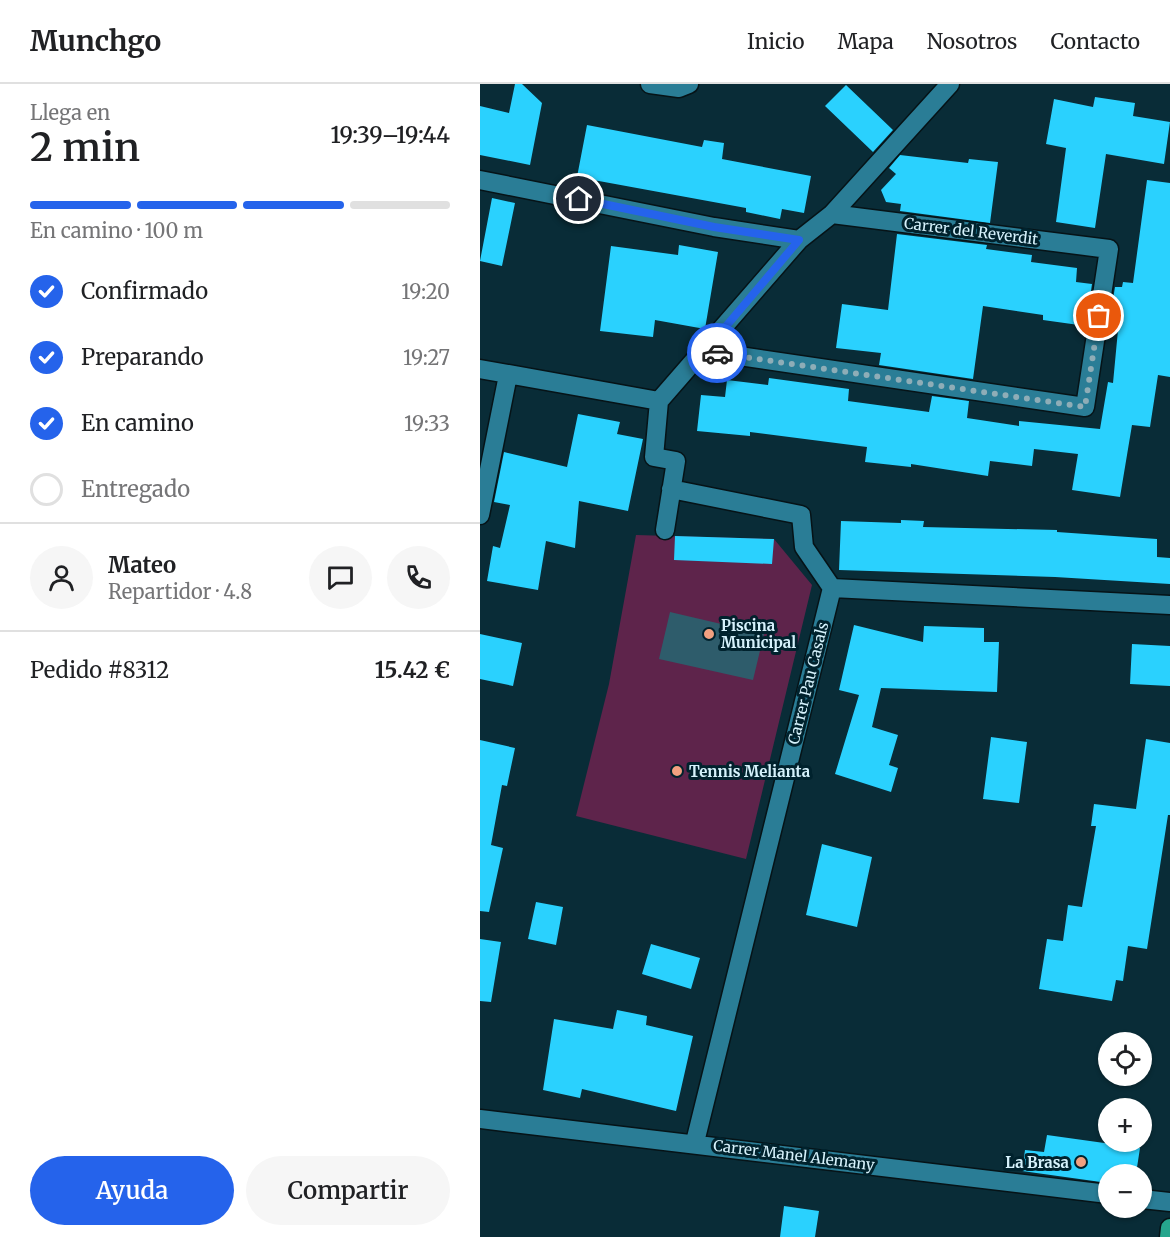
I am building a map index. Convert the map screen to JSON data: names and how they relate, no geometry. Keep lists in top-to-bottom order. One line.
{"streets":{"street":["Carrer del Reverdit","Carrer Pau Casals","Carrer Manel Alemany"]},"crossings":[["Carrer Pau Casals","Carrer Manel Alemany"]],"places":["Piscina Municipal","Tennis Melianta","La Brasa"],"page":{"header":"Munchgo","nav":["Inicio","Mapa","Nosotros","Contacto"],"heading":["2 min","Llega en","19:39–19:44"],"panel":["Mateo","Repartidor · 4.8","Pedido #8312","15.42 €"],"bar":"En camino · 100 m","list":[["Confirmado","19:20"],["Preparando","19:27"],["En camino","19:33"],"Entregado"],"map_buttons":["+","−"],"buttons":["Ayuda","Compartir"]}}
